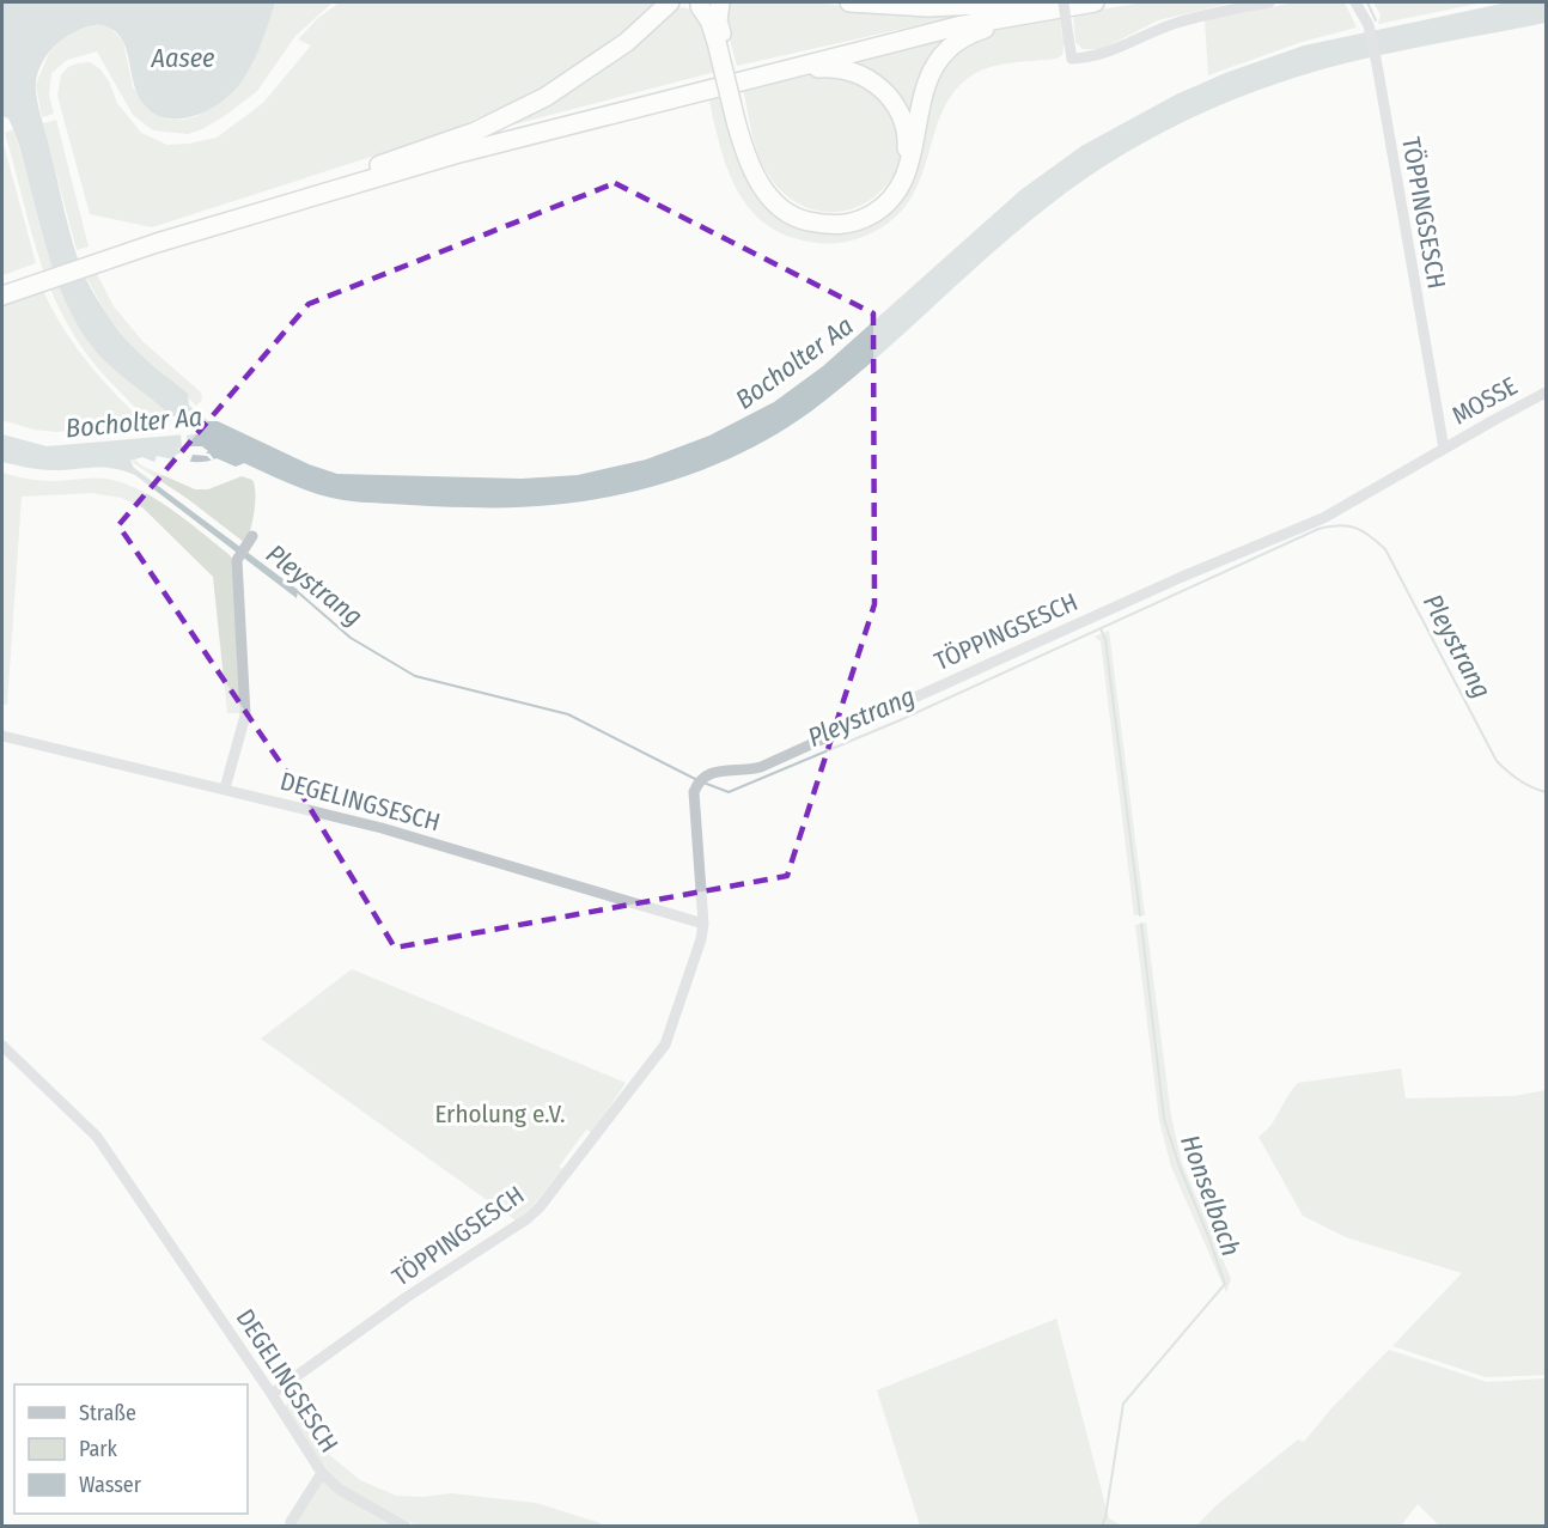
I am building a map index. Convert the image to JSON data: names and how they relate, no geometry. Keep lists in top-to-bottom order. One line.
{"streets":{"street":["TÖPPINGSESCH","MOSSE","DEGELINGSESCH"]},"crossings":[["TÖPPINGSESCH","MOSSE"],["TÖPPINGSESCH","DEGELINGSESCH"]],"water":["Aasee","Bocholter Aa","Pleystrang","Honselbach"],"parks":["Erholung e.V."],"legend":["Straße","Park","Wasser"]}
